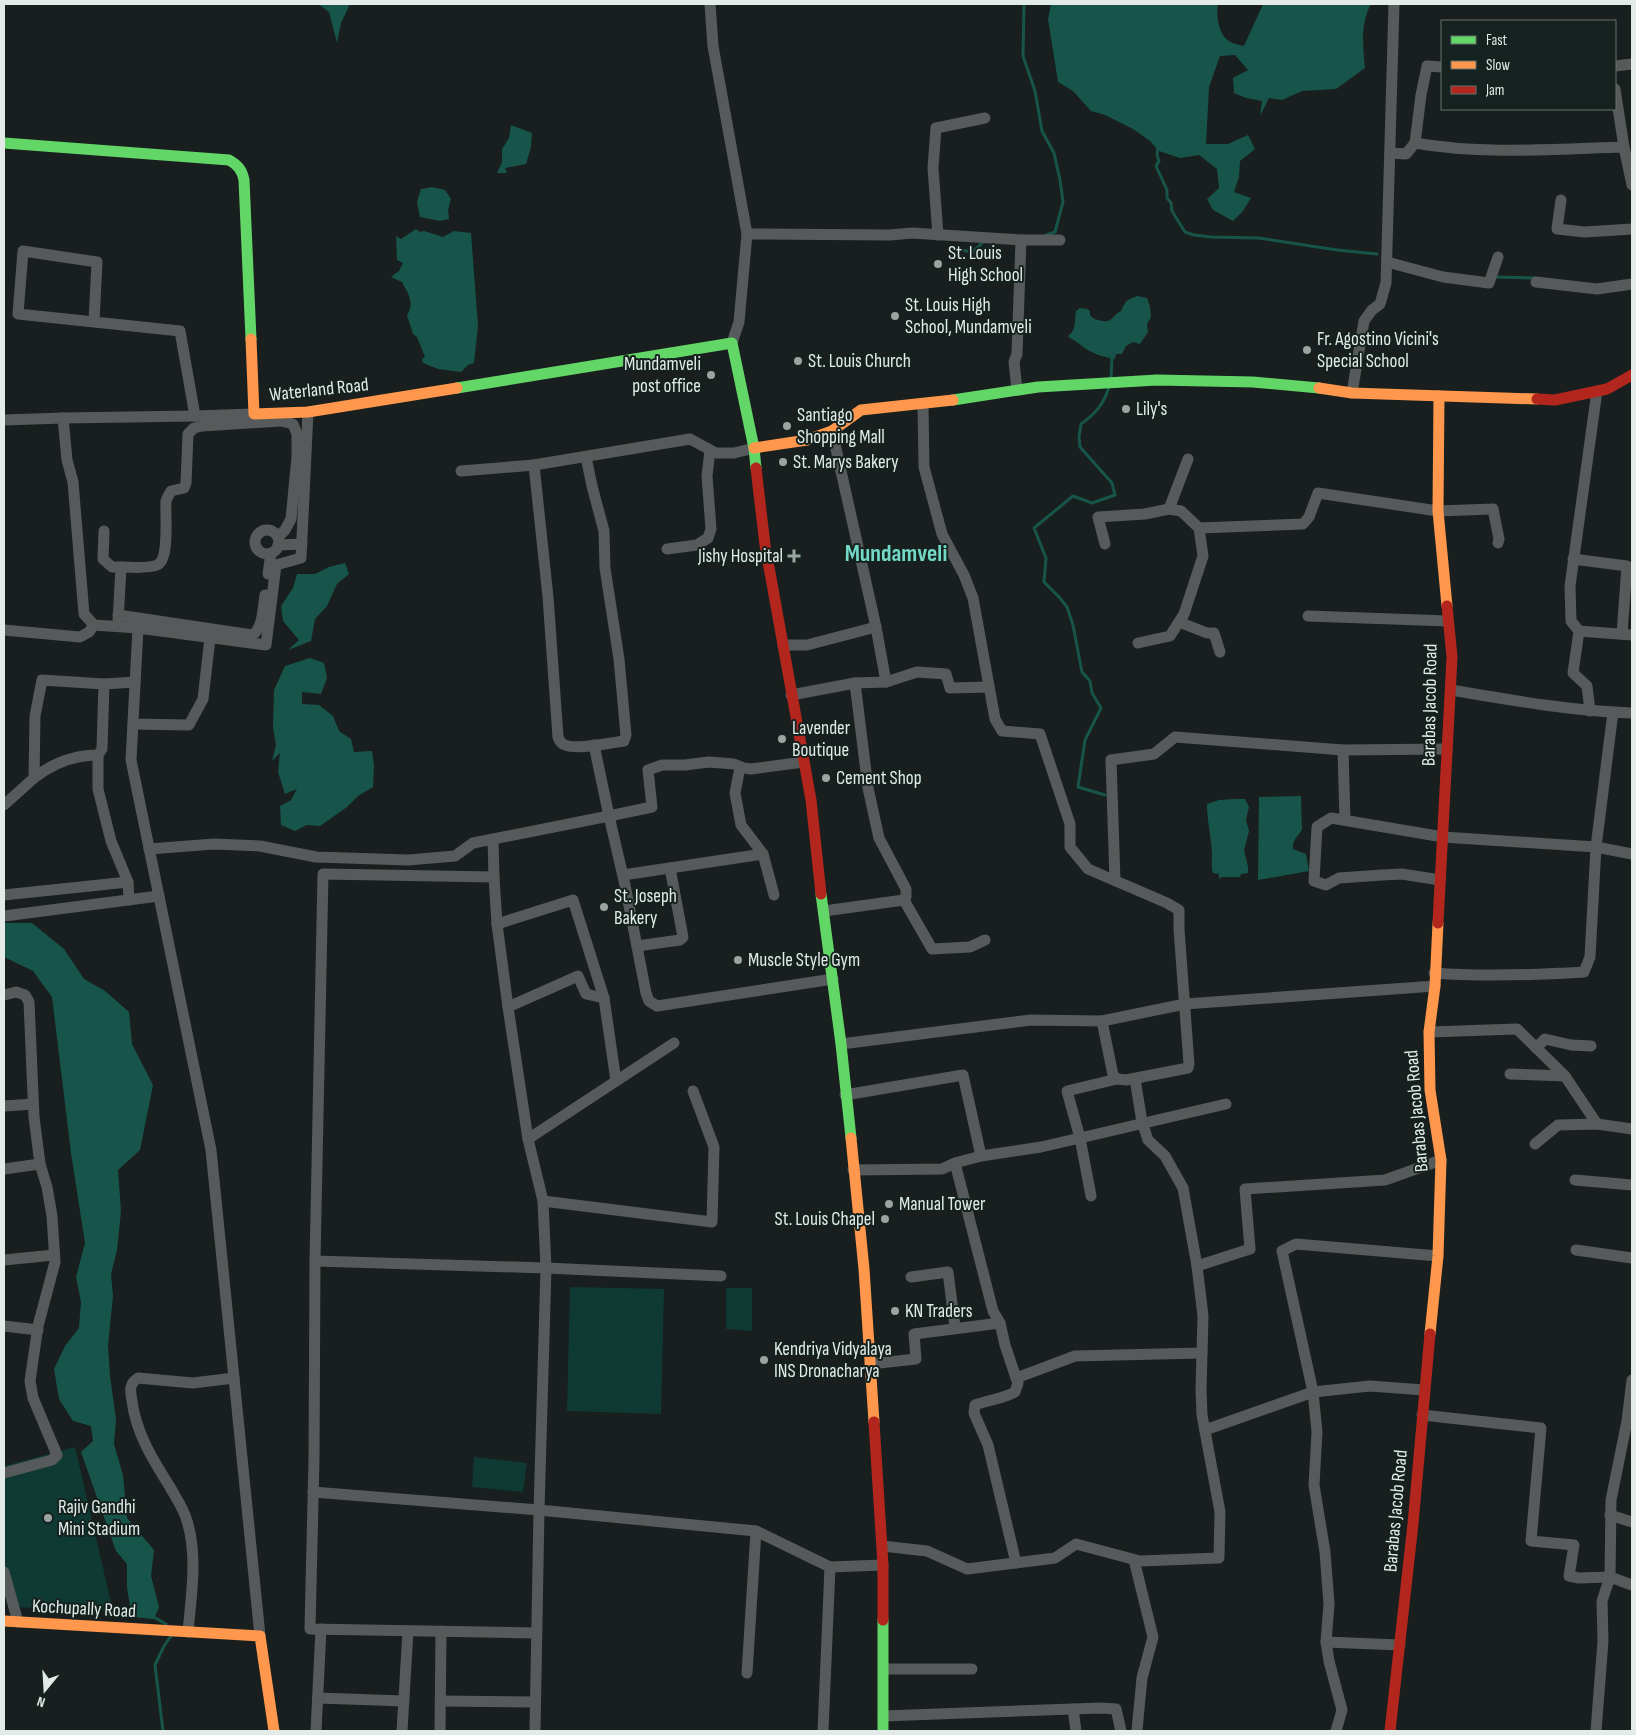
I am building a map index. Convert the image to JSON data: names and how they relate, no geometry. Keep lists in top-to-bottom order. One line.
{"streets":{"main road":["Waterland Road","Barabas Jacob Road","Kochupally Road"]},"districts":["Mundamveli"],"places":{"other":["St. Louis High School","St. Louis High School, Mundamveli","Fr. Agostino Vicini's Special School","St. Louis Church","Mundamveli post office","Lily's","Santiago Shopping Mall","St. Marys Bakery","Lavender Boutique","Cement Shop","St. Joseph Bakery","Muscle Style Gym","Manual Tower","St. Louis Chapel","KN Traders","Kendriya Vidyalaya INS Dronacharya","Rajiv Gandhi Mini Stadium"],"health":["Jishy Hospital"]},"legend":["Fast","Slow","Jam"],"north":"bottom"}
